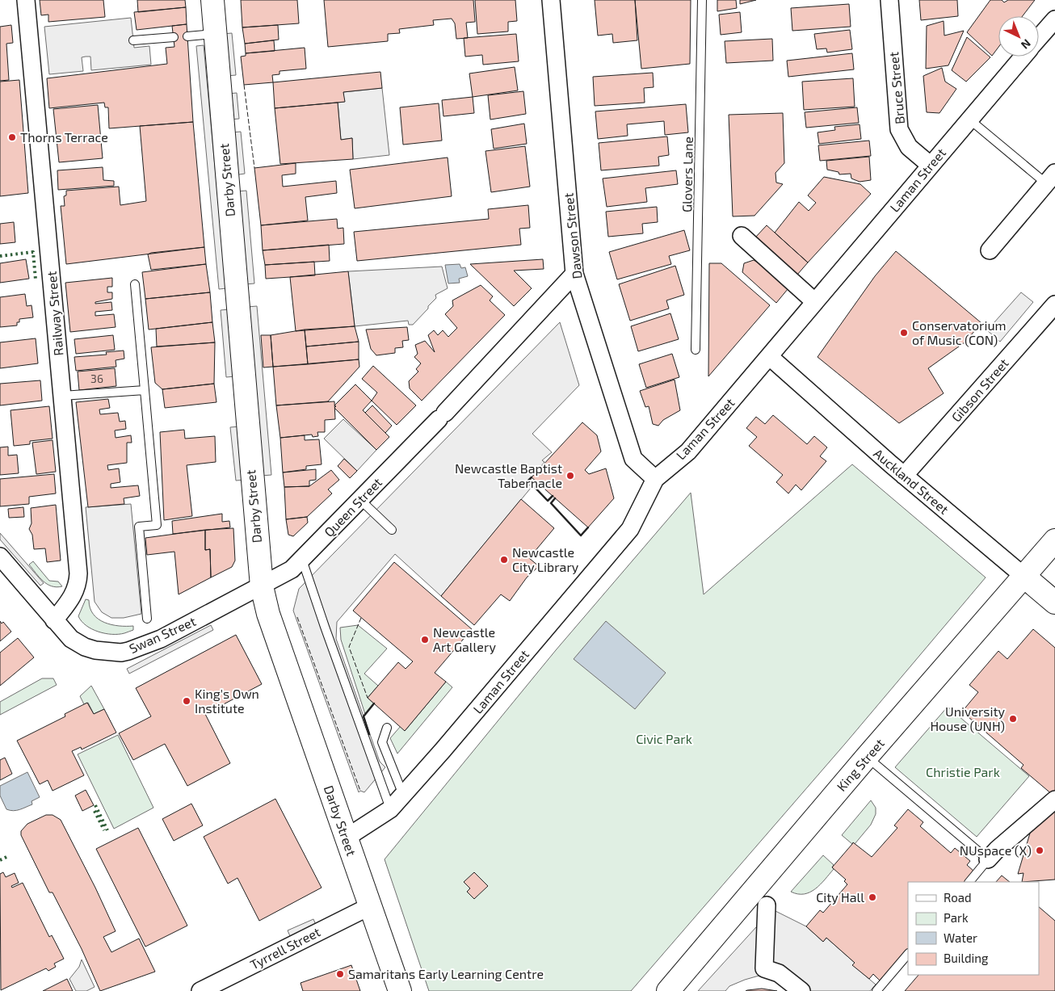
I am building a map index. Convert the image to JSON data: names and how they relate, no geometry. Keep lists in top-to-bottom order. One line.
{"streets":{"main road":["Darby Street","Auckland Street","King Street"],"street":["Bruce Street","Laman Street","Dawson Street","Railway Street","Gibson Street","Queen Street","Swan Street","Tyrrell Street"],"lane":["Glovers Lane"]},"crossings":[["Bruce Street","Laman Street"],["Darby Street","Laman Street"],["Darby Street","Queen Street"],["Darby Street","Swan Street"],["Darby Street","Tyrrell Street"],["Laman Street","Dawson Street"],["Laman Street","Auckland Street"],["Dawson Street","Queen Street"],["Railway Street","Swan Street"],["Gibson Street","Auckland Street"],["Auckland Street","King Street"],["Queen Street","Swan Street"]],"parks":["Civic Park","Christie Park"],"places":["Thorns Terrace","Conservatorium of Music (CON)","Newcastle Baptist Tabernacle","Newcastle City Library","Newcastle Art Gallery","King's Own Institute","University House (UNH)","NUspace (X)","City Hall","Samaritans Early Learning Centre"],"house_numbers":["36"],"legend":["Road","Park","Water","Building"],"north":"bottom right"}
